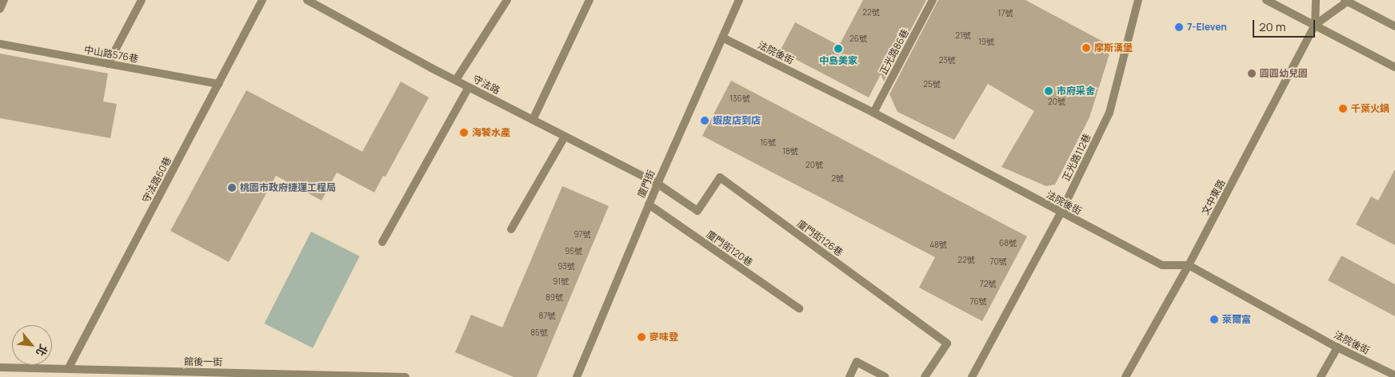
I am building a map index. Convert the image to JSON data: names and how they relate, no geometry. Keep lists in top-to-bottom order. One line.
{"streets":{"street":["正光路86巷","法院後街","中山路576巷","守法路","正光路112巷","守法路60巷","廈門街","文中東路","廈門街126巷","廈門街120巷","館後一街"]},"crossings":[["正光路86巷","法院後街"],["法院後街","正光路112巷"],["法院後街","廈門街"],["法院後街","文中東路"],["中山路576巷","守法路60巷"],["守法路","廈門街"],["守法路","廈門街126巷"],["守法路60巷","館後一街"],["廈門街","廈門街126巷"],["廈門街","廈門街120巷"]],"places":["7-Eleven","摩斯漢堡","中島美家","圓圓幼兒園","市府采舍","千葉火鍋","蝦皮店到店","海饕水產","桃園市政府捷運工程局","萊爾富","麥味登"],"house_numbers":["22號","17號","21號","26號","19號","23號","25號","136號","20號","16號","18號","20號","2號","97號","68號","48號","95號","22號","70號","93號","91號","72號","89號","76號","87號","85號"],"scale_bar":"20 m","north":"bottom right"}
